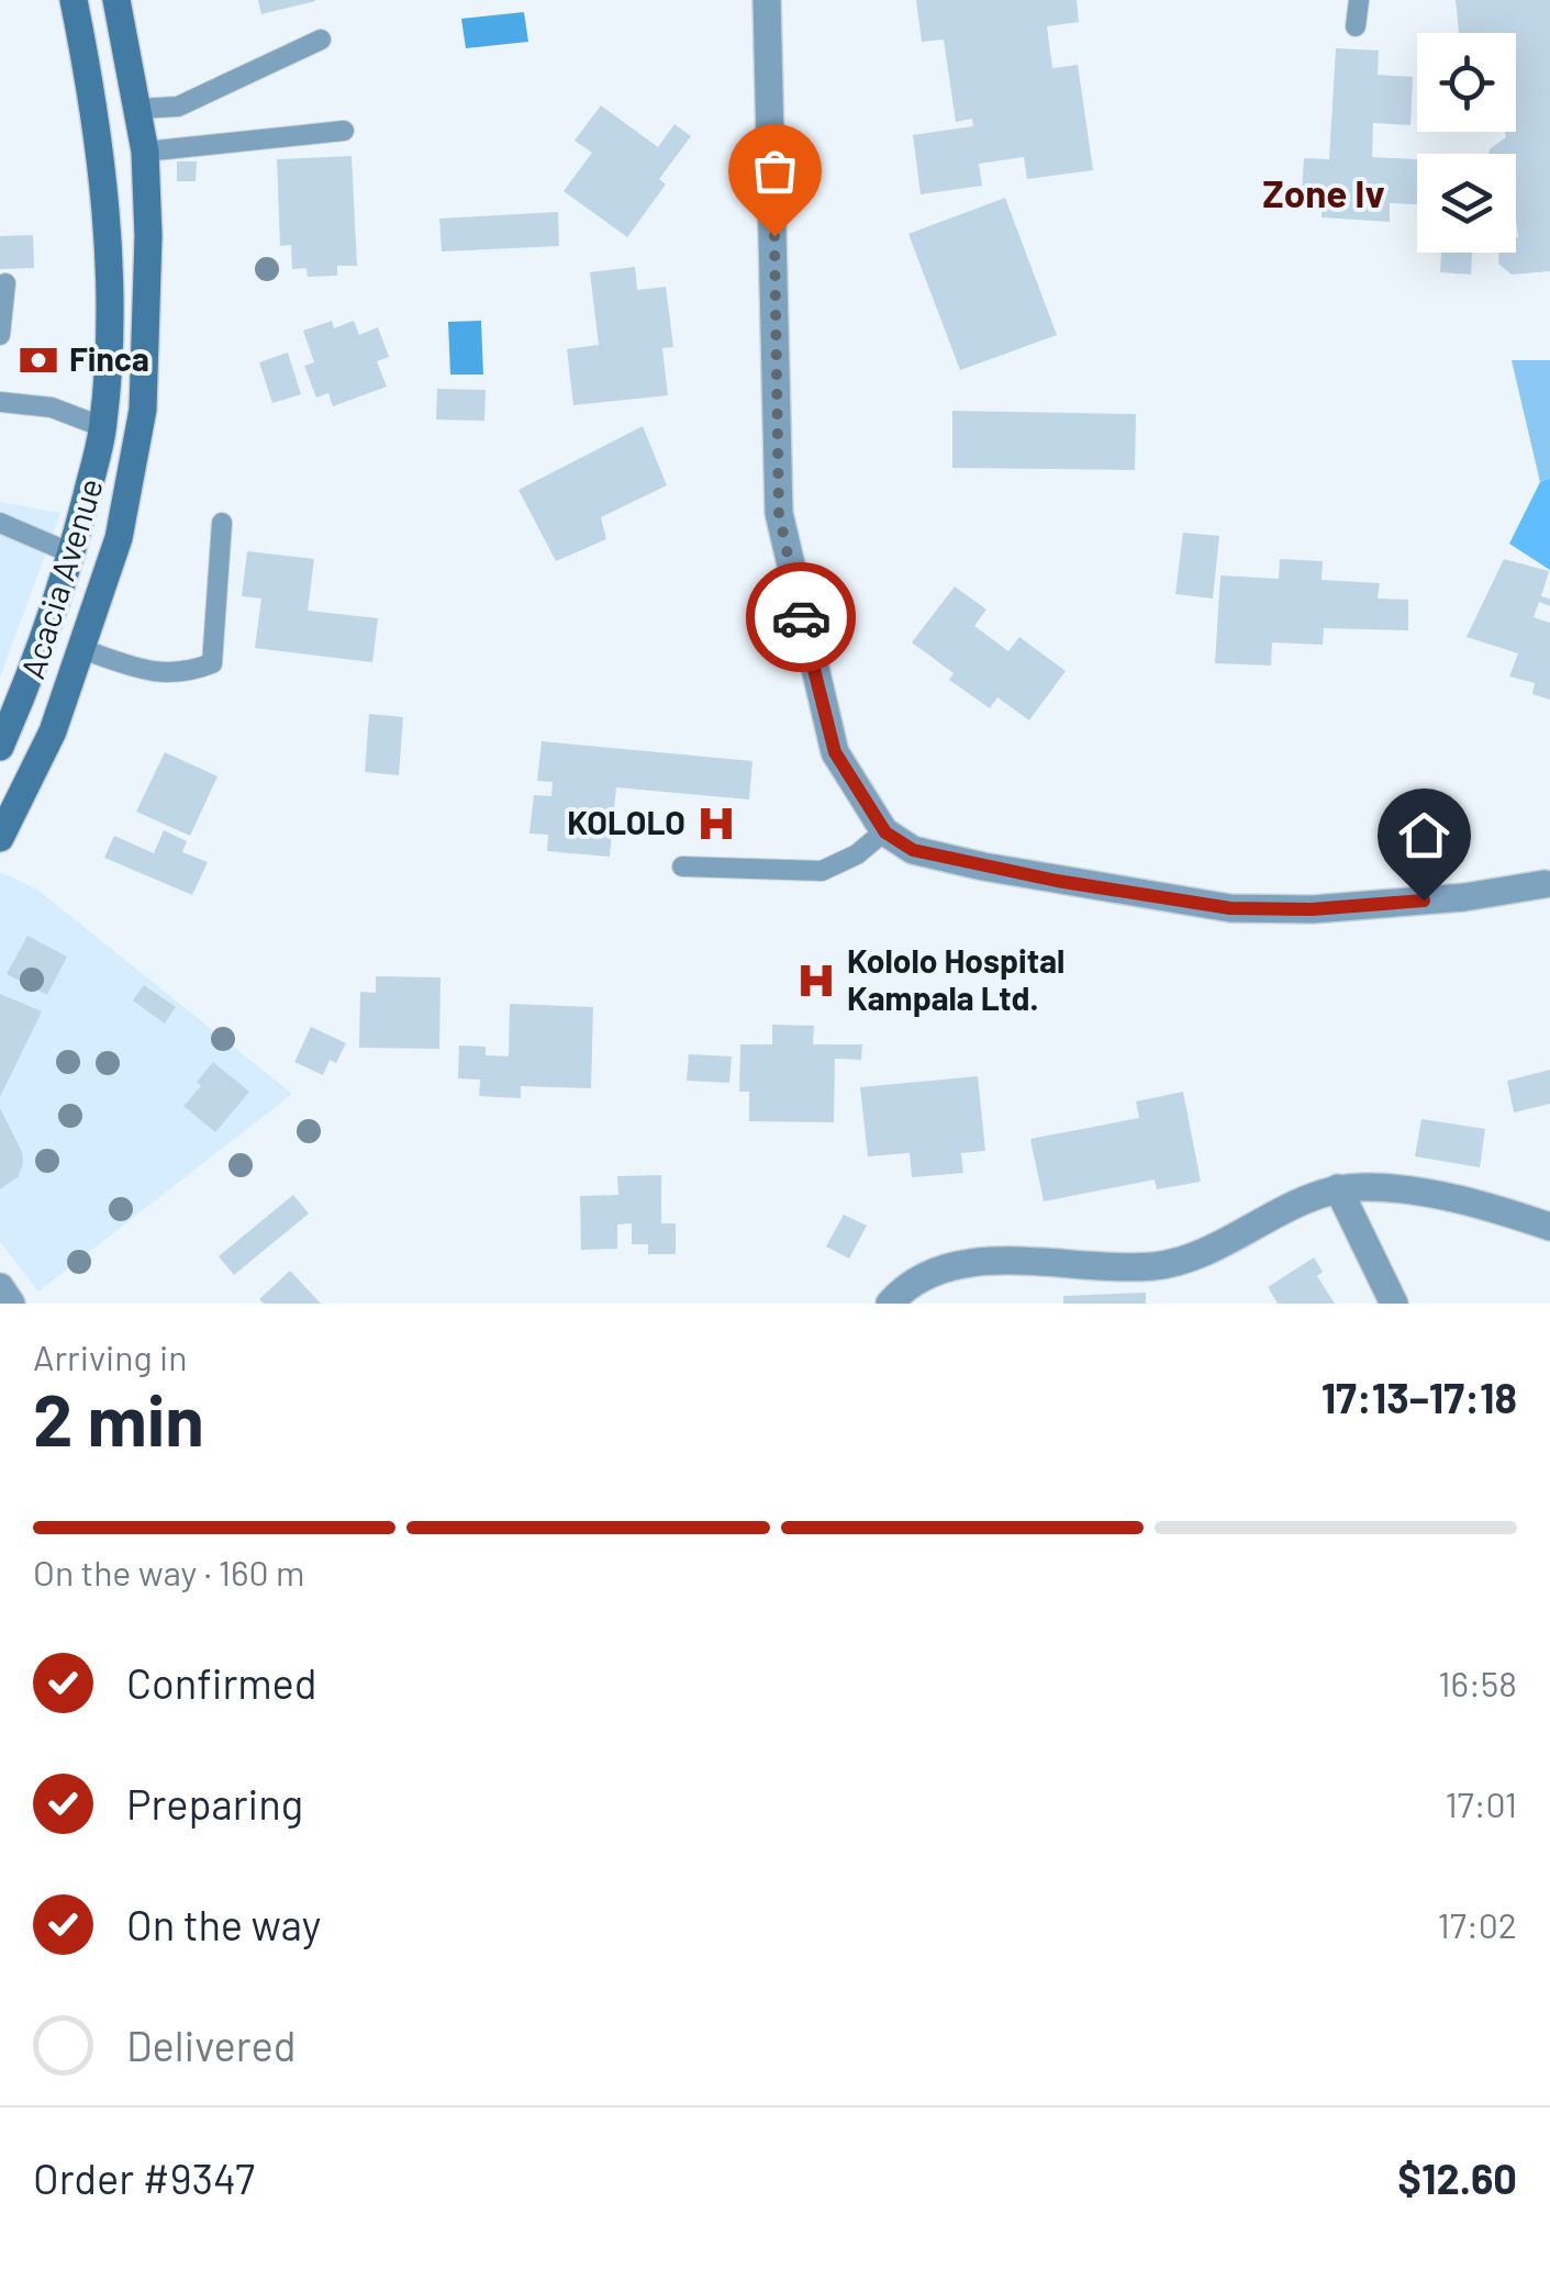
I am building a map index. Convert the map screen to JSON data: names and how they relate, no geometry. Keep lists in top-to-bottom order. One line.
{"streets":{"main road":["Acacia Avenue"]},"districts":["Zone Iv"],"places":{"bank":["Finca"],"hospital":["KOLOLO","Kololo Hospital Kampala Ltd."]},"page":{"heading":["2 min","Arriving in","17:13–17:18"],"panel":["Order #9347","$12.60"],"bar":"On the way · 160 m","list":[["Confirmed","16:58"],["Preparing","17:01"],["On the way","17:02"],"Delivered"]}}
